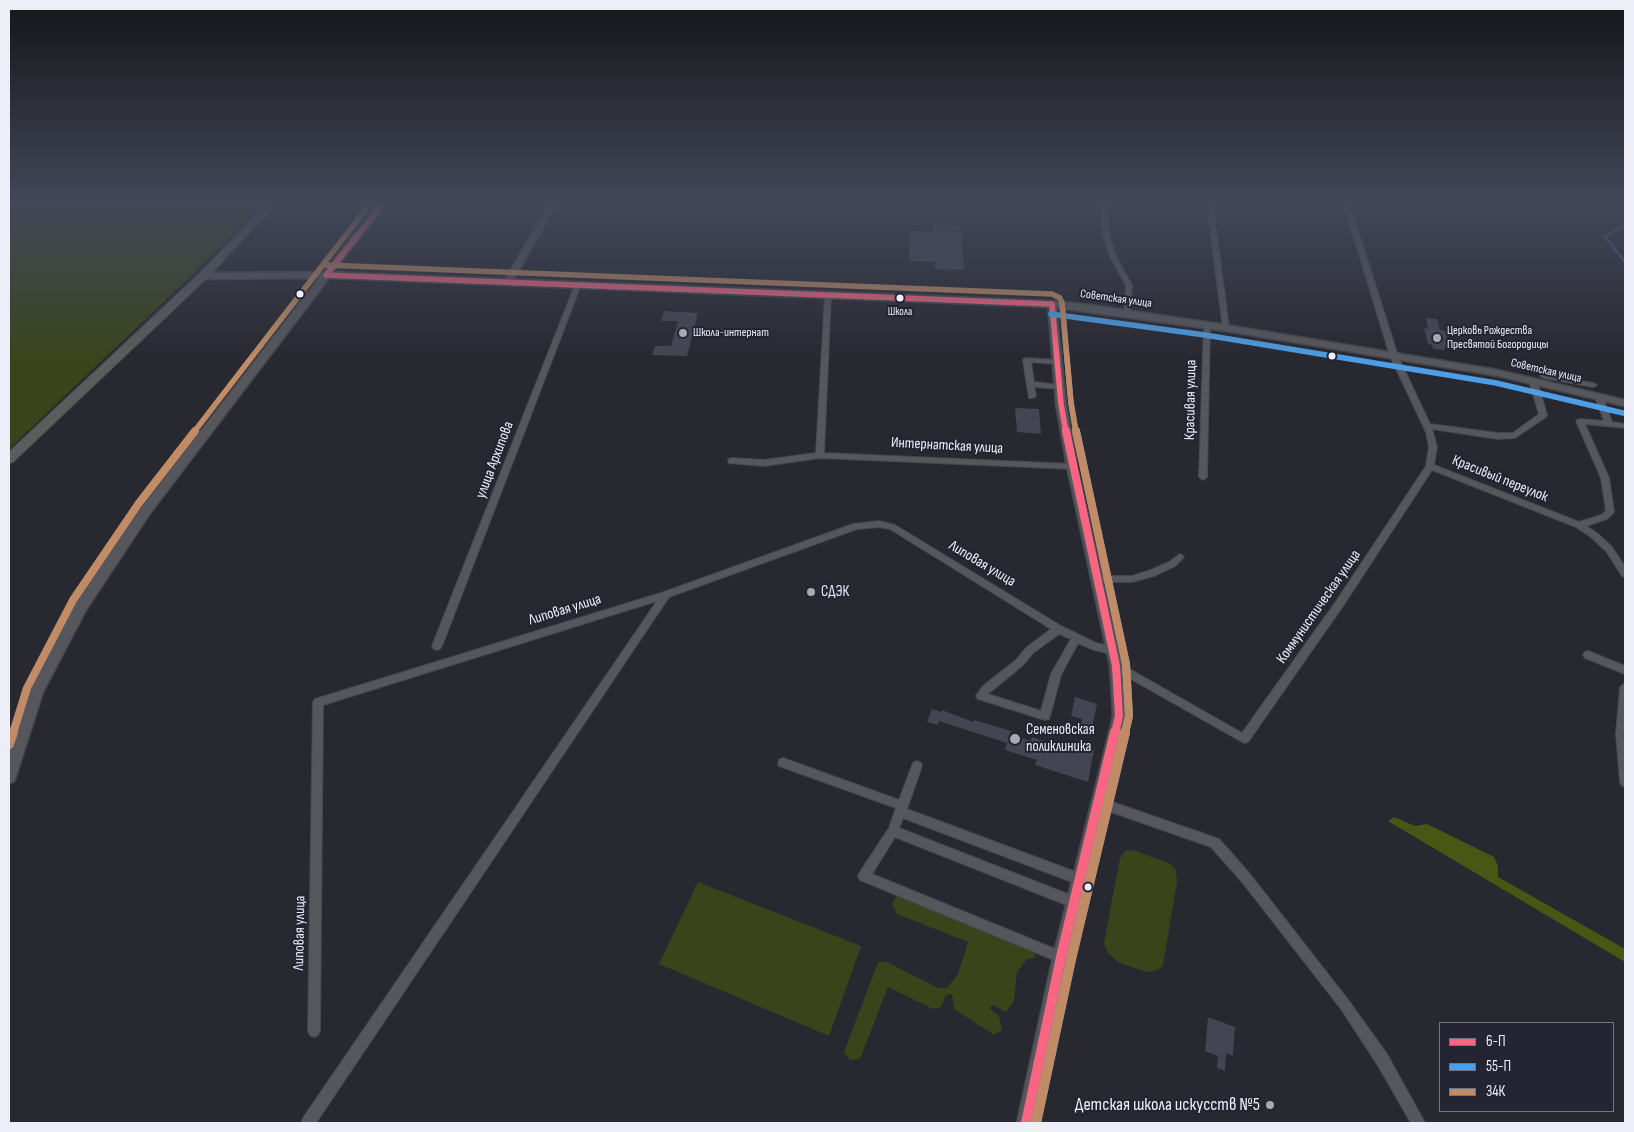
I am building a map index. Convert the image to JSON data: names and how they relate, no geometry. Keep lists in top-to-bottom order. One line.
{"streets":{"main road":["Советская улица"],"street":["Красивая улица","Интернатская улица","улица Архипова","Красивый переулок","Липовая улица","Коммунистическая улица"]},"crossings":[["Советская улица","Красивая улица"],["Советская улица","улица Архипова"],["Советская улица","Коммунистическая улица"],["Красивый переулок","Коммунистическая улица"]],"places":["Школа","Школа-интернат","Церковь Рождества Пресвятой Богородицы","СДЭК","Семеновская поликлиника","Детская школа искусств №5"],"lines":["transit line 6-П","transit line 34К","transit line 55-П"],"legend":["6-П","55-П","34К"]}
